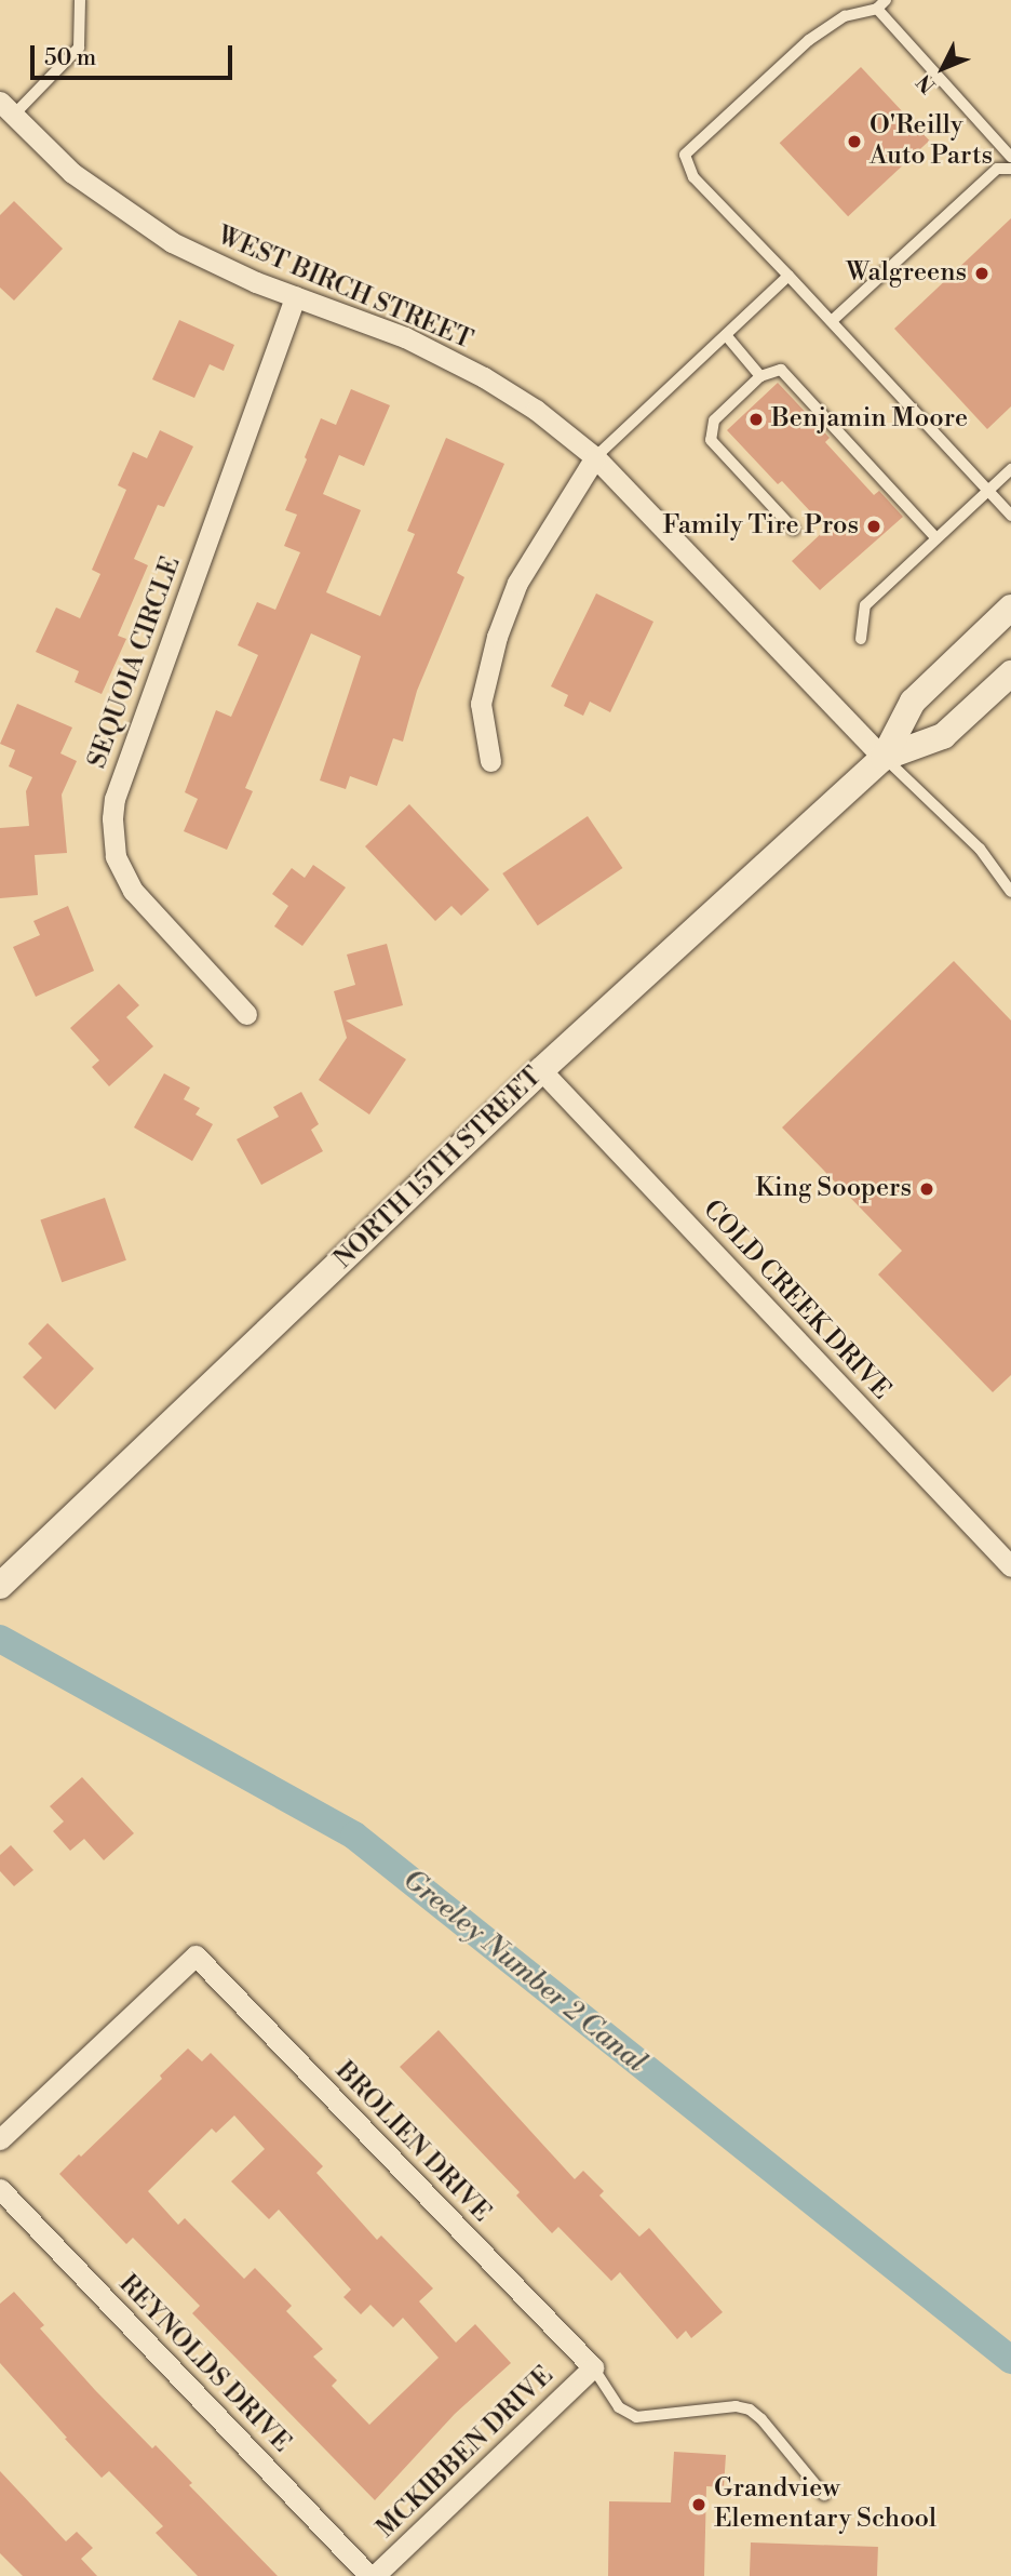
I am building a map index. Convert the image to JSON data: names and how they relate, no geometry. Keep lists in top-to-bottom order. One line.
{"streets":{"street":["WEST BIRCH STREET","SEQUOIA CIRCLE","NORTH 15TH STREET","COLD CREEK DRIVE","BROLIEN DRIVE","REYNOLDS DRIVE","MCKIBBEN DRIVE"]},"crossings":[["WEST BIRCH STREET","SEQUOIA CIRCLE"],["WEST BIRCH STREET","NORTH 15TH STREET"],["NORTH 15TH STREET","COLD CREEK DRIVE"],["BROLIEN DRIVE","MCKIBBEN DRIVE"],["REYNOLDS DRIVE","MCKIBBEN DRIVE"]],"water":["Greeley Number 2 Canal"],"places":["O'Reilly Auto Parts","Walgreens","Benjamin Moore","Family Tire Pros","King Soopers","Grandview Elementary School"],"scale_bar":"50 m","north":"bottom left"}
